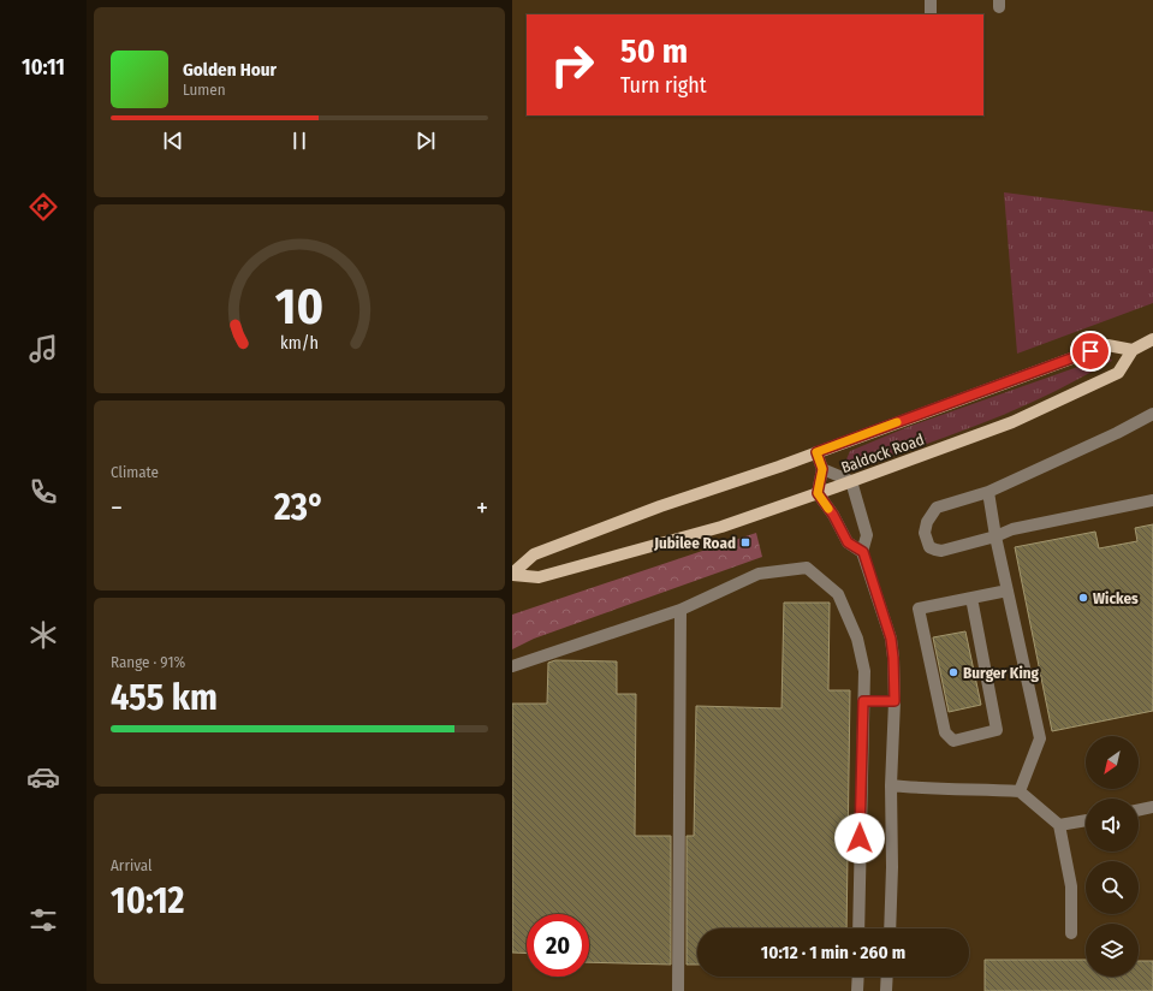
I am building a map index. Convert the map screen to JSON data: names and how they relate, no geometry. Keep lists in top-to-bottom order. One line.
{"streets":{"main road":["Baldock Road"]},"places":{"transit":["Jubilee Road"],"other":["Wickes","Burger King"]},"north":"bottom left","page":{"tabs":"10:11","turn":["50 m","Turn right"],"song":["Golden Hour","Lumen"],"tile":["Climate",["Range · 91%","455 km"],["Arrival","10:12"]],"heat":["−","23°","+"],"limit":"20","trip":"10:12 · 1 min · 260 m","gauge":["10","km/h"]}}
